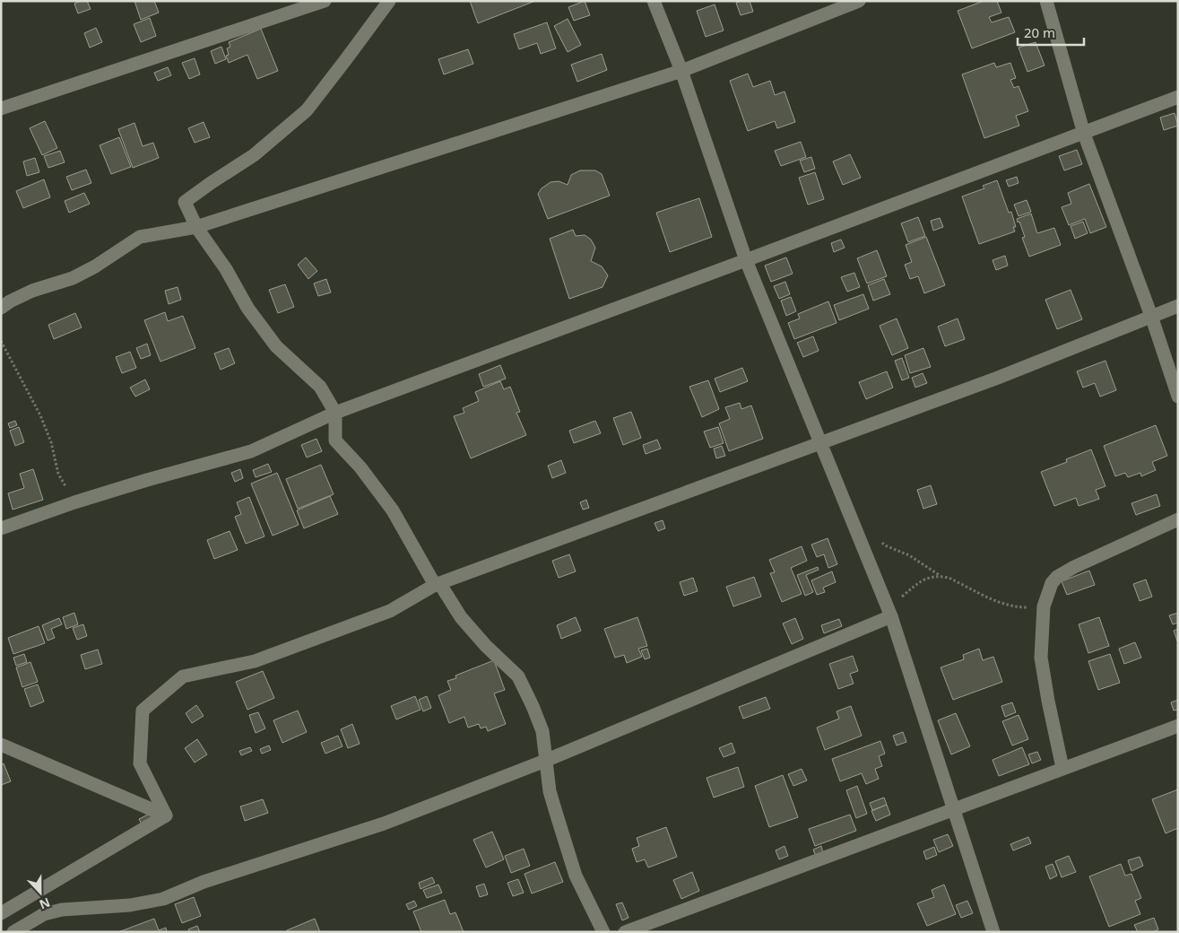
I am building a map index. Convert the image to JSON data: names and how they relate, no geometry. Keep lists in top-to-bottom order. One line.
{"scale_bar":"20 m","north":"bottom"}
